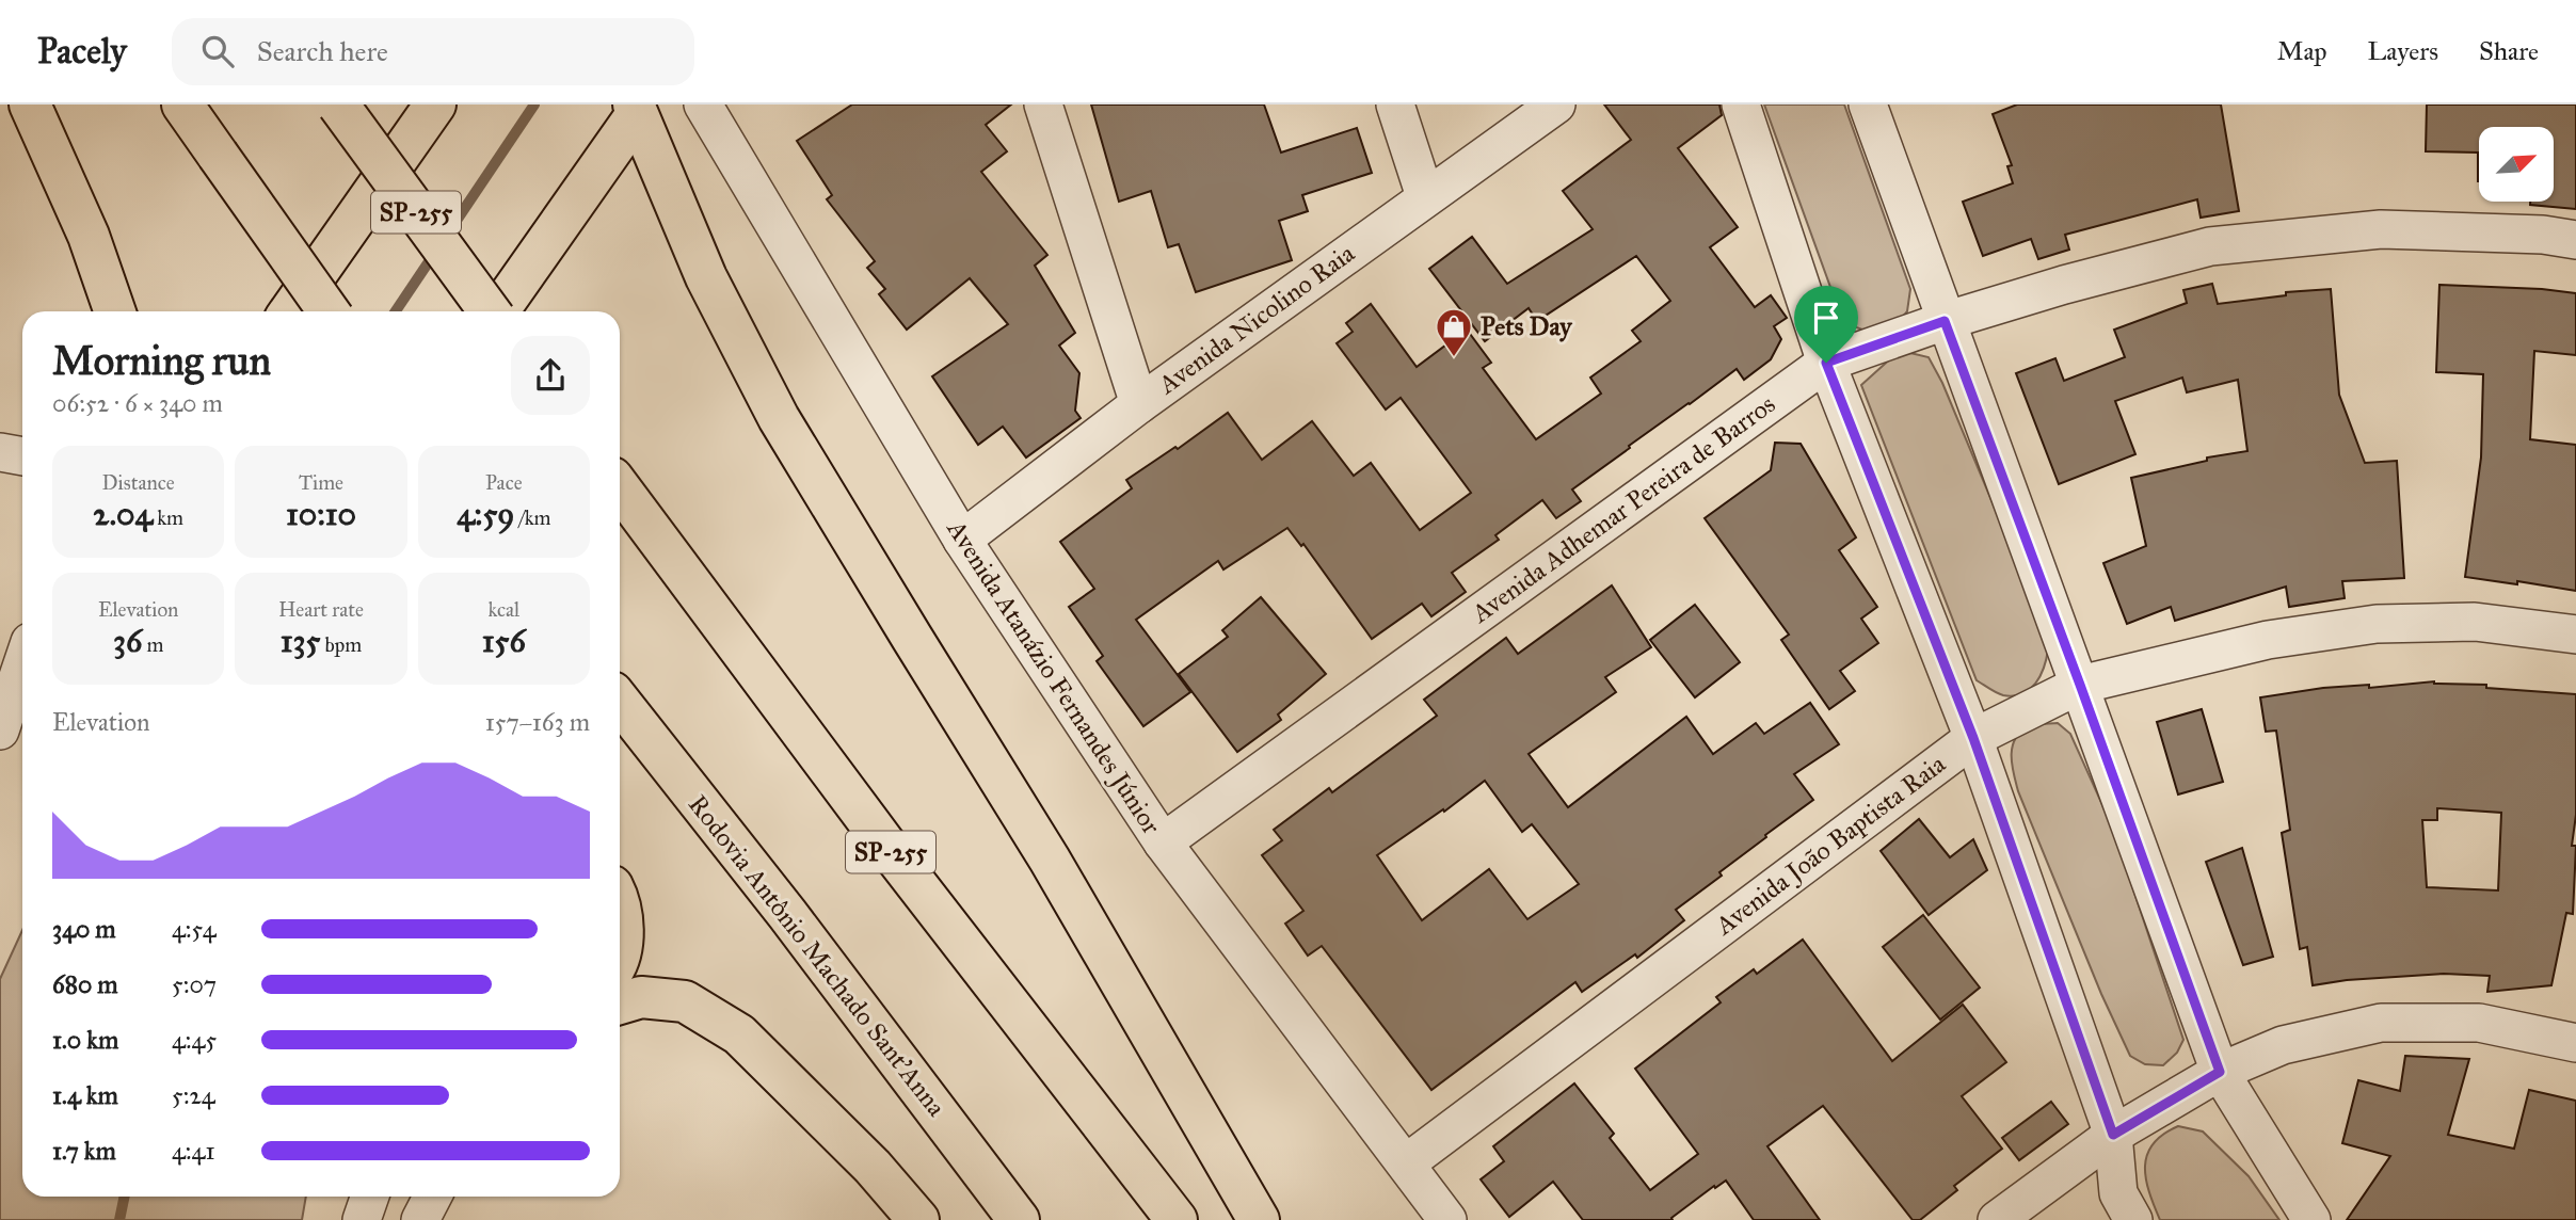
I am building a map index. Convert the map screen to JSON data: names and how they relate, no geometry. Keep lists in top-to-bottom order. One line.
{"streets":{"highway":["SP-255","Rodovia Antônio Machado Sant'Anna"],"street":["Avenida Nicolino Raia","Avenida Adhemar Pereira de Barros","Avenida Atanázio Fernandes Júnior","Avenida João Baptista Raia"]},"crossings":[["Avenida Nicolino Raia","Avenida Atanázio Fernandes Júnior"],["Avenida Adhemar Pereira de Barros","Avenida Atanázio Fernandes Júnior"],["Avenida Atanázio Fernandes Júnior","Avenida João Baptista Raia"]],"places":{"shop":["Pets Day"]},"north":"top right","page":{"header":"Pacely","search":"Search here","nav":["Map","Layers","Share"],"heading":["Morning run","06:52 · 6 × 340 m"],"stats":[["Distance","2.04 km"],["Time","10:10"],["Pace","4:59 /km"],["Elevation","36 m"],["Heart rate","135 bpm"],["kcal","156"]],"chart":["Elevation","157–163 m"],"list":[{"name":"340 m","note":"4:54"},{"name":"680 m","note":"5:07"},{"name":"1.0 km","note":"4:45"},{"name":"1.4 km","note":"5:24"},{"name":"1.7 km","note":"4:41"}]}}
